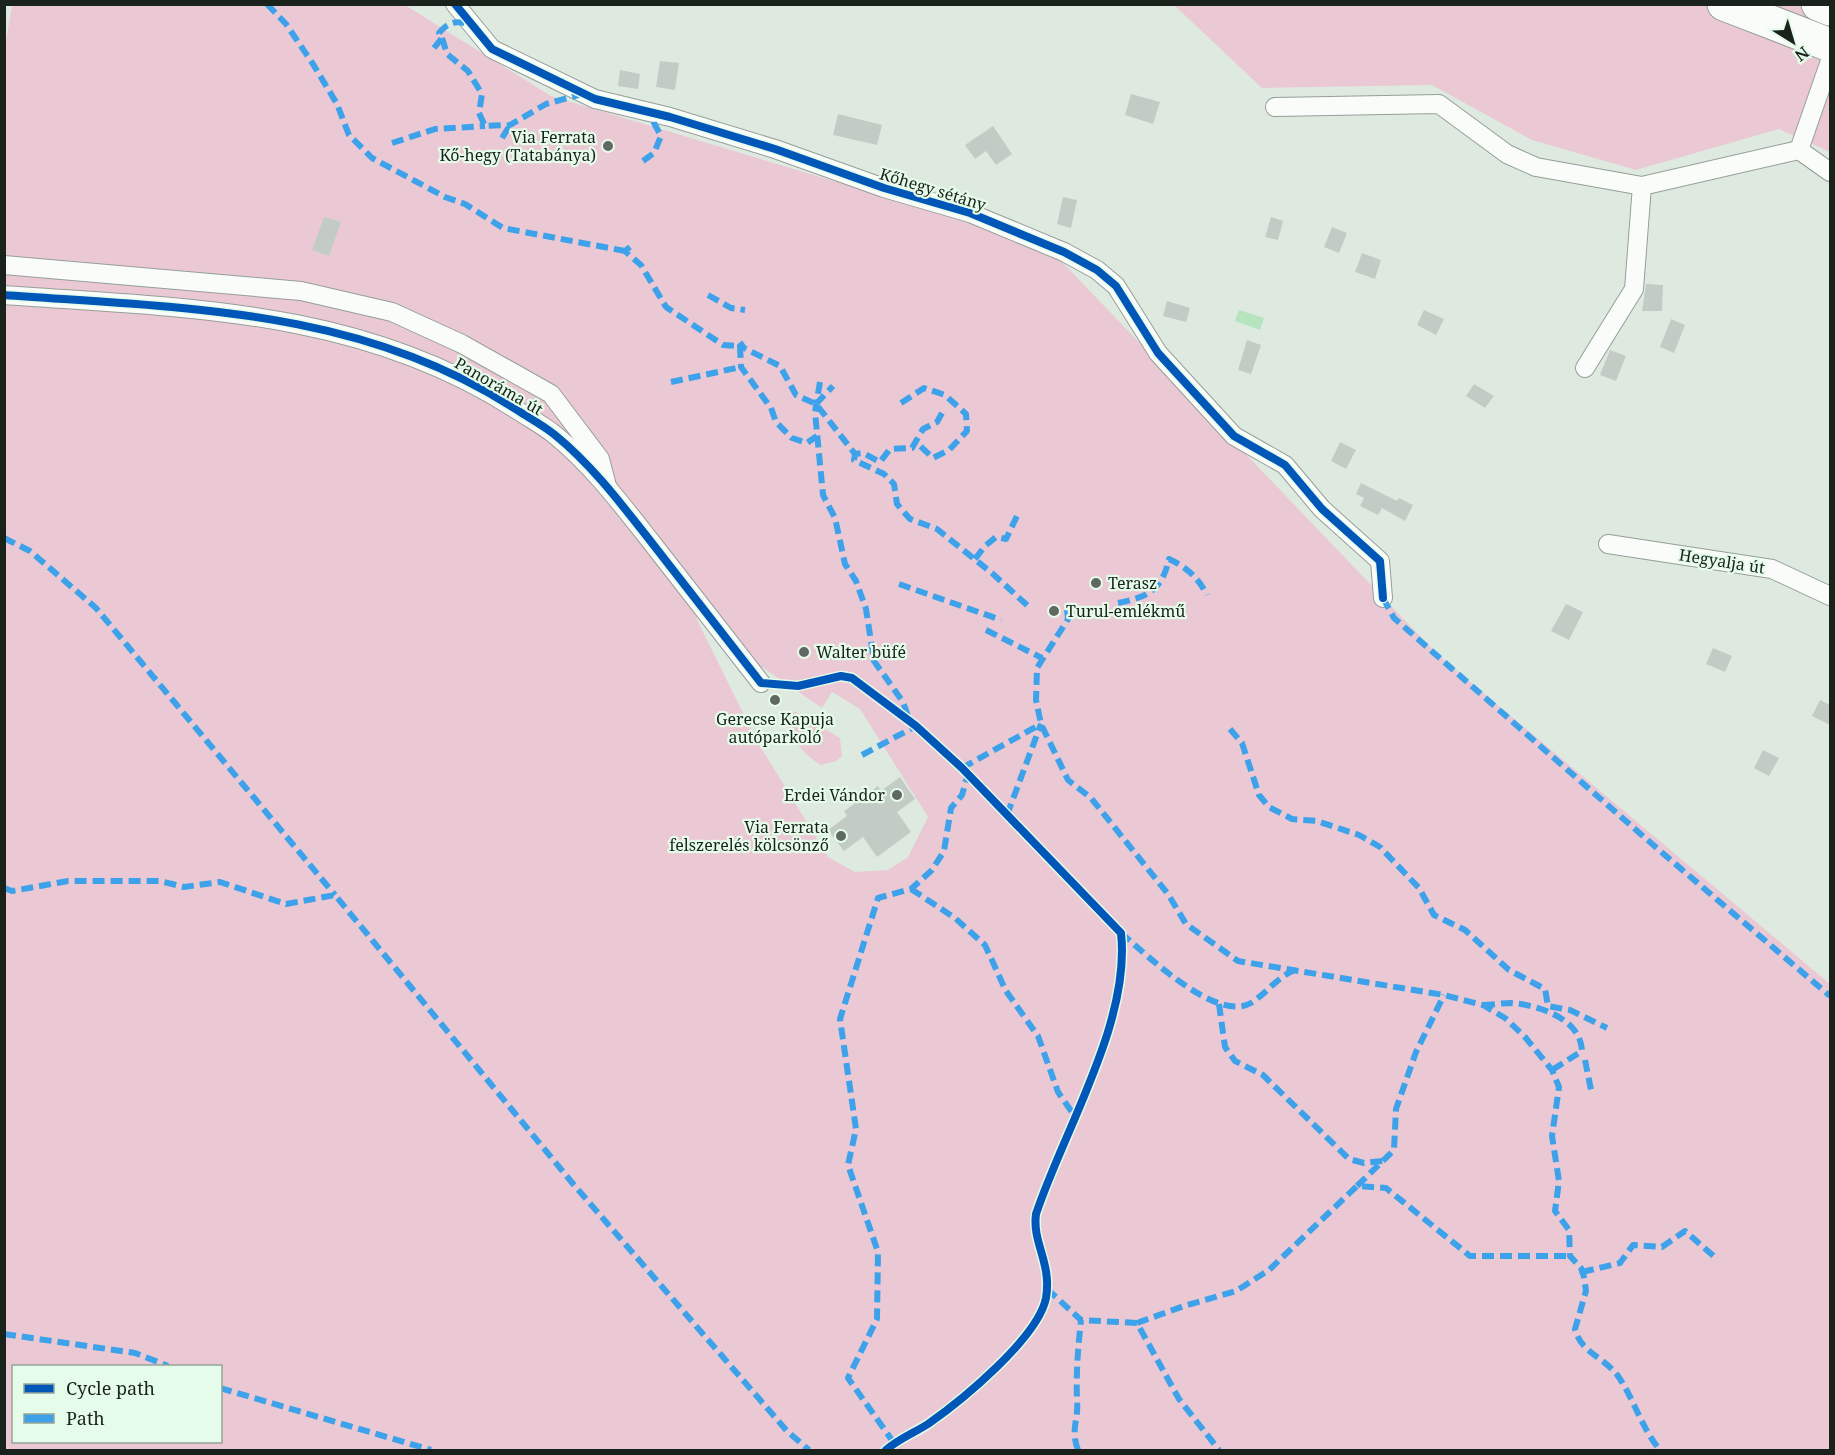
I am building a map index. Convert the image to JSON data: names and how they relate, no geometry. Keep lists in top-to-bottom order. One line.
{"streets":{"street":["Kőhegy sétány","Panoráma út","Hegyalja út"]},"places":["Via Ferrata Kő-hegy (Tatabánya)","Terasz","Turul-emlékmű","Walter büfé","Gerecse Kapuja autóparkoló","Erdei Vándor","Via Ferrata felszerelés kölcsönző"],"legend":["Cycle path","Path"],"north":"bottom right"}
